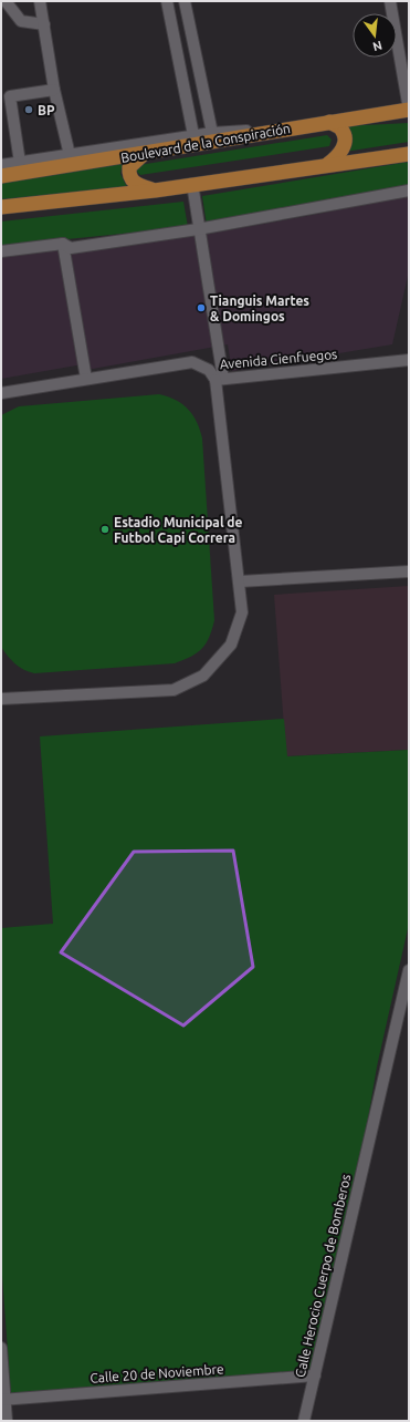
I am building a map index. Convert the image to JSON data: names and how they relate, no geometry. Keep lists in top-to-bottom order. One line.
{"streets":{"main road":["Boulevard de la Conspiración"],"street":["Avenida Cienfuegos","Calle Herocio Cuerpo de Bomberos","Calle 20 de Noviembre"]},"crossings":[["Calle Herocio Cuerpo de Bomberos","Calle 20 de Noviembre"]],"places":["BP","Tianguis Martes & Domingos","Estadio Municipal de Futbol Capi Correra"],"north":"bottom"}
